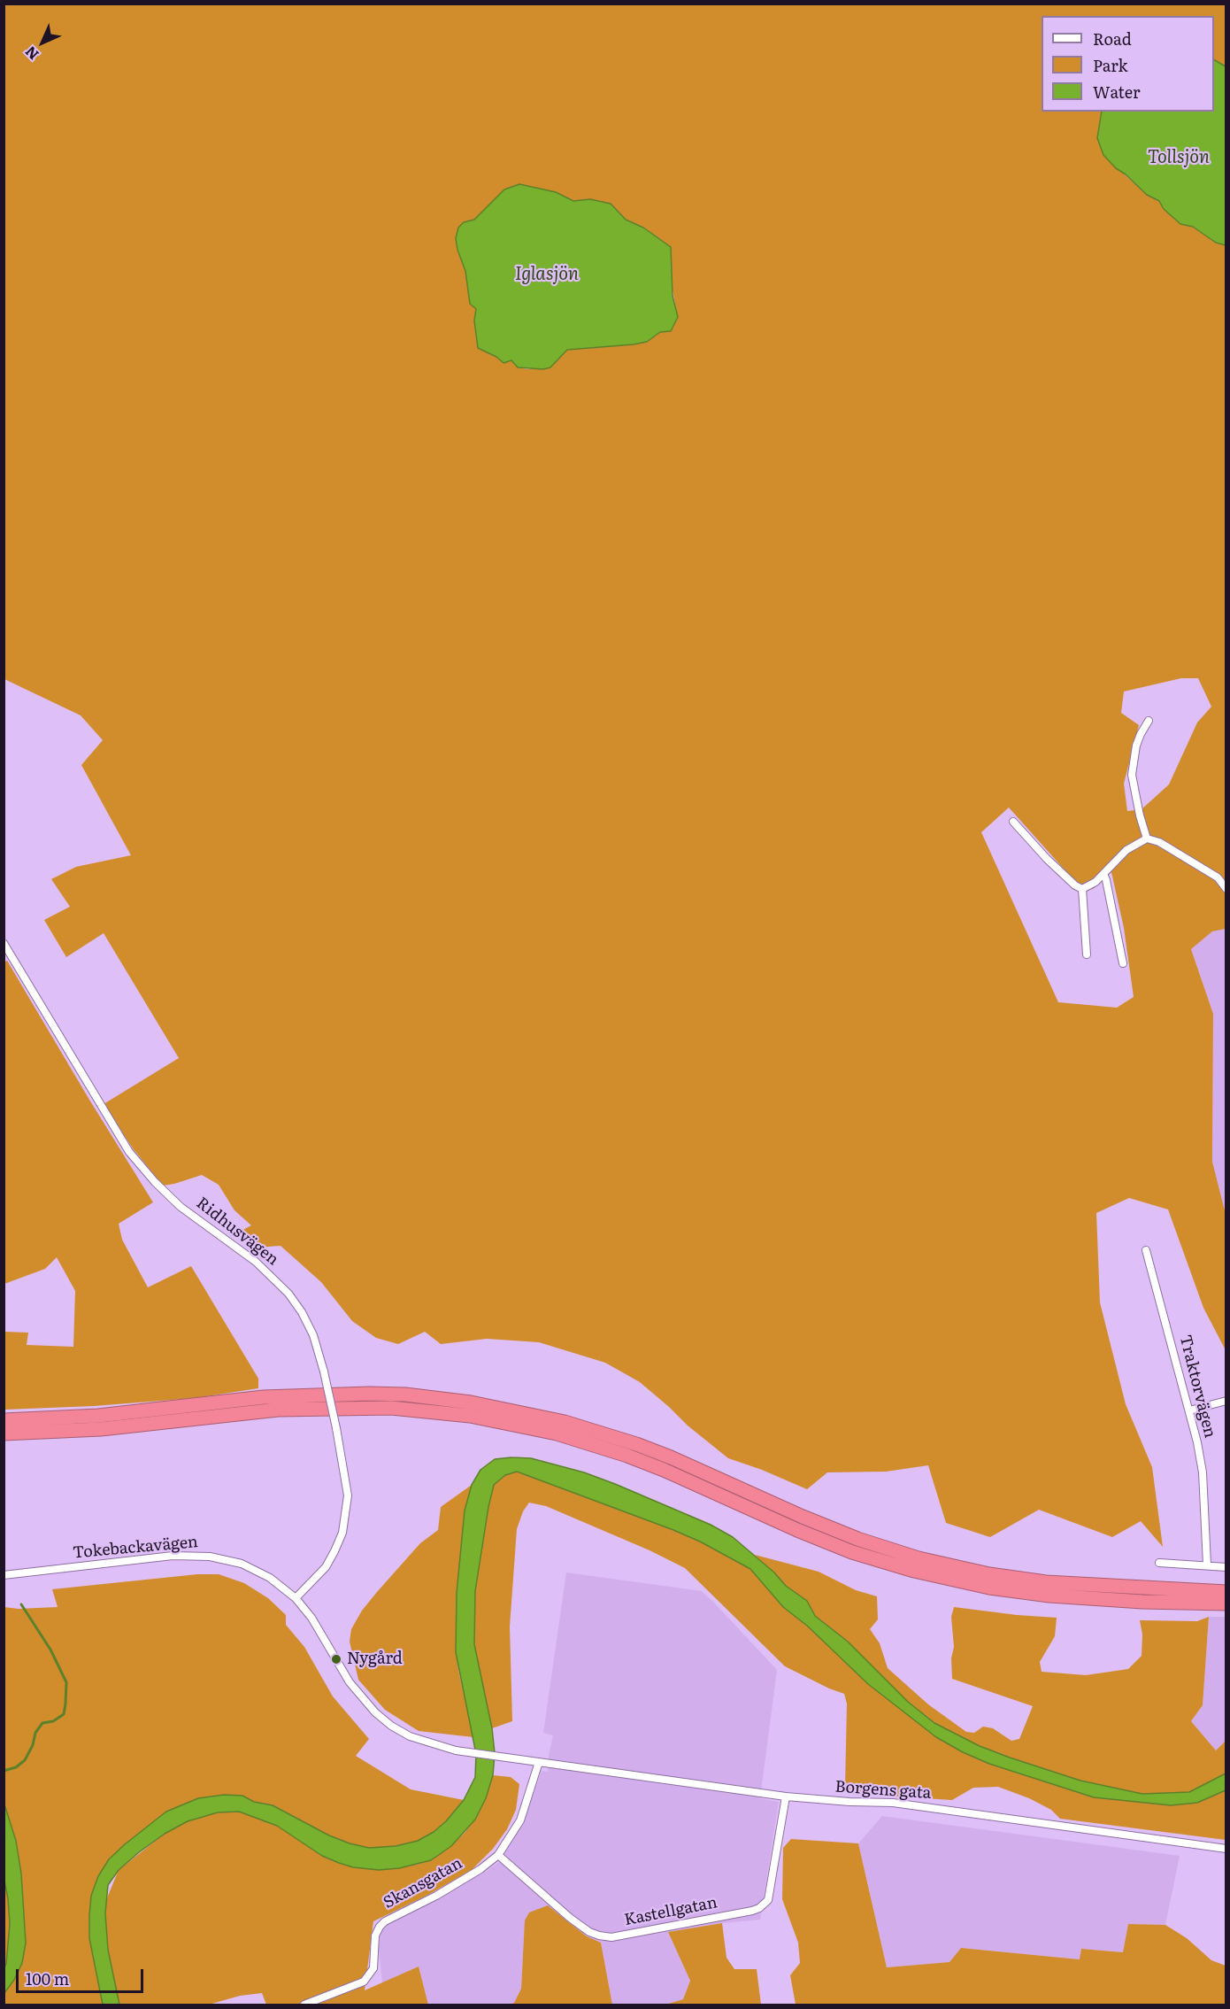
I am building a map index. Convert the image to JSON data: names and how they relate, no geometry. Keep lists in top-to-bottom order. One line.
{"streets":{"street":["Ridhusvägen","Traktorvägen","Tokebackavägen","Borgens gata","Skansgatan","Kastellgatan"]},"crossings":[["Ridhusvägen","Tokebackavägen"],["Tokebackavägen","Borgens gata"],["Tokebackavägen","Skansgatan"],["Borgens gata","Skansgatan"],["Borgens gata","Kastellgatan"],["Skansgatan","Kastellgatan"]],"water":["Tollsjön","Iglasjön"],"places":["Nygård"],"legend":["Road","Park","Water"],"scale_bar":"100 m","north":"bottom left"}
